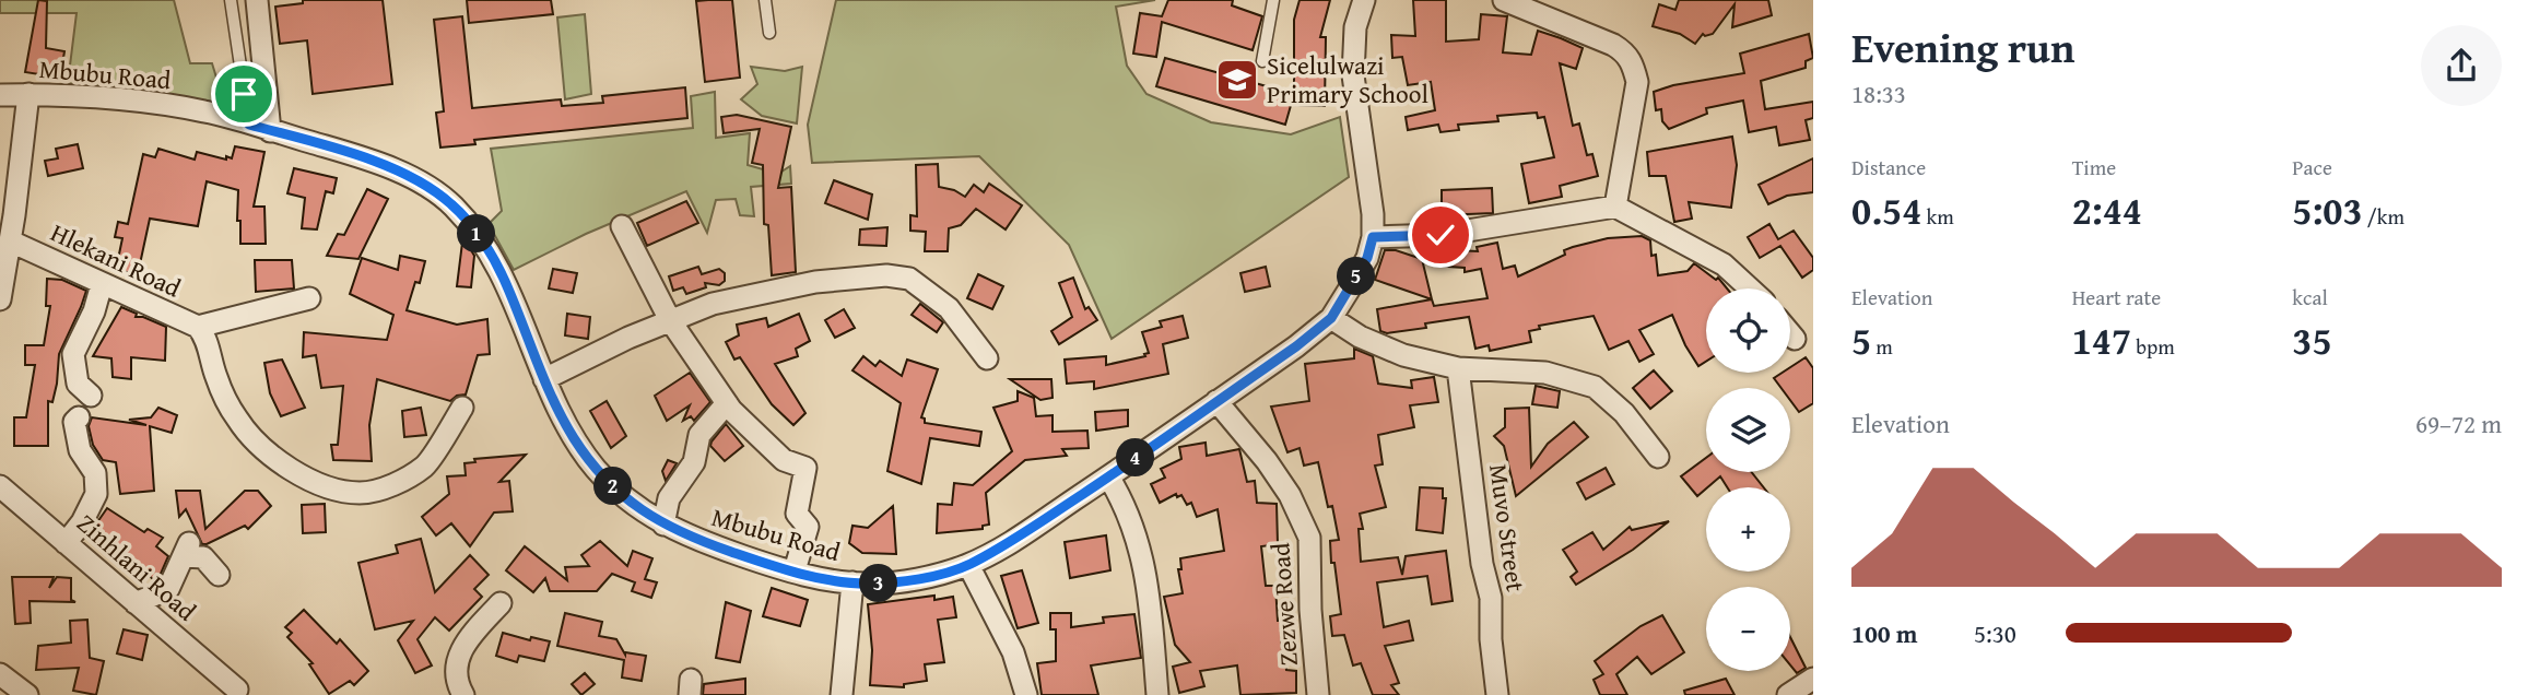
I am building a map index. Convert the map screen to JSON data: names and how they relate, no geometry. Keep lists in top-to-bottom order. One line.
{"streets":{"street":["Mbubu Road","Hlekani Road","Muvo Street","Zinhlani Road","Zezwe Road"]},"crossings":[["Mbubu Road","Zezwe Road"]],"places":{"school or university":["Sicelulwazi Primary School"]},"page":{"heading":["Evening run","18:33"],"stats":[["Distance","0.54 km"],["Time","2:44"],["Pace","5:03 /km"],["Elevation","5 m"],["Heart rate","147 bpm"],["kcal","35"]],"pins":["1","5","4","2","3"],"map_buttons":["+","−"],"chart":["Elevation","69–72 m"],"list":[{"name":"100 m","note":"5:30"}]}}
